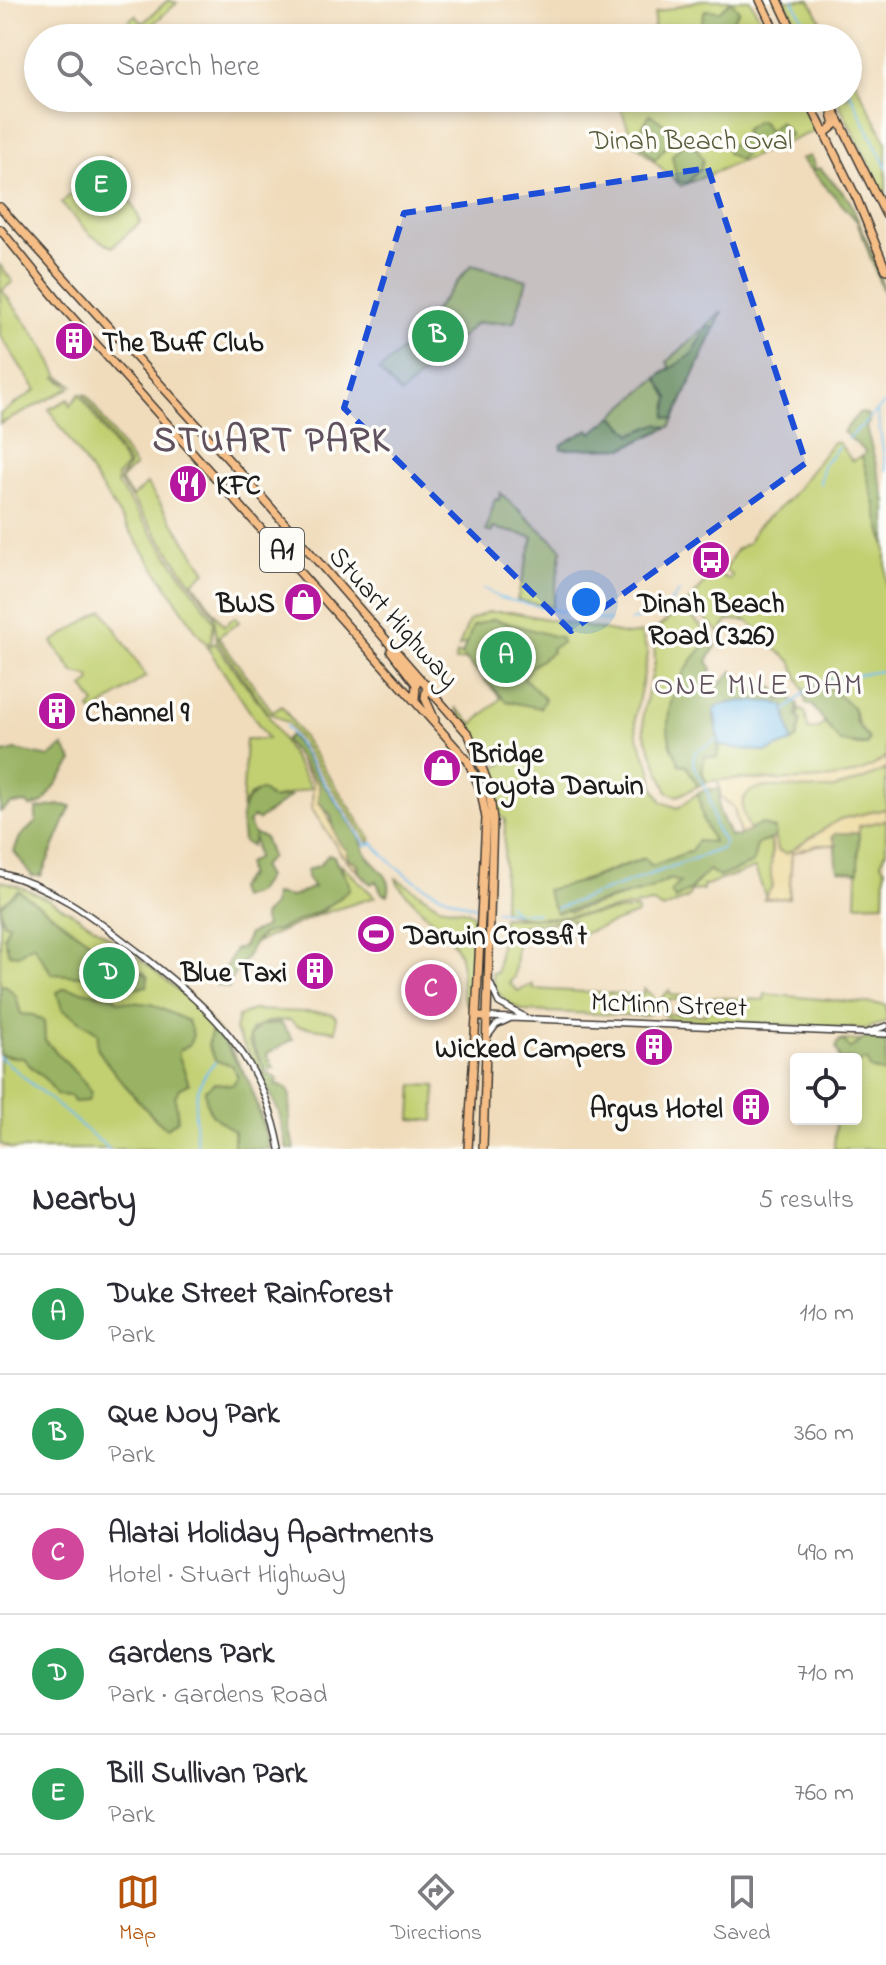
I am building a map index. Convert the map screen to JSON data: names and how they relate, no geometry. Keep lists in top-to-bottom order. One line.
{"streets":{"main road":["A1","Stuart Highway","McMinn Street"]},"crossings":[["Stuart Highway","McMinn Street"]],"districts":["STUART PARK","ONE MILE DAM"],"parks":["Dinah Beach Oval"],"places":{"building":["The Buff Club","Channel 9","Blue Taxi","Wicked Campers","Argus Hotel"],"restaurant":["KFC"],"bus stop":["Dinah Beach Road (326)"],"shop":["BWS","Bridge Toyota Darwin"],"sports":["Darwin Crossfit"]},"page":{"search":"Search here","pins":["E","B","A","D","C"],"heading":["Nearby","5 results"],"list":[{"mark":"A","name":"Duke Street Rainforest","note":"Park","value":"110 m"},{"mark":"B","name":"Que Noy Park","note":"Park","value":"360 m"},{"mark":"C","name":"Alatai Holiday Apartments","note":"Hotel · Stuart Highway","value":"490 m"},{"mark":"D","name":"Gardens Park","note":"Park · Gardens Road","value":"710 m"},{"mark":"E","name":"Bill Sullivan Park","note":"Park","value":"760 m"}],"nav":["Map","Directions","Saved"]}}
